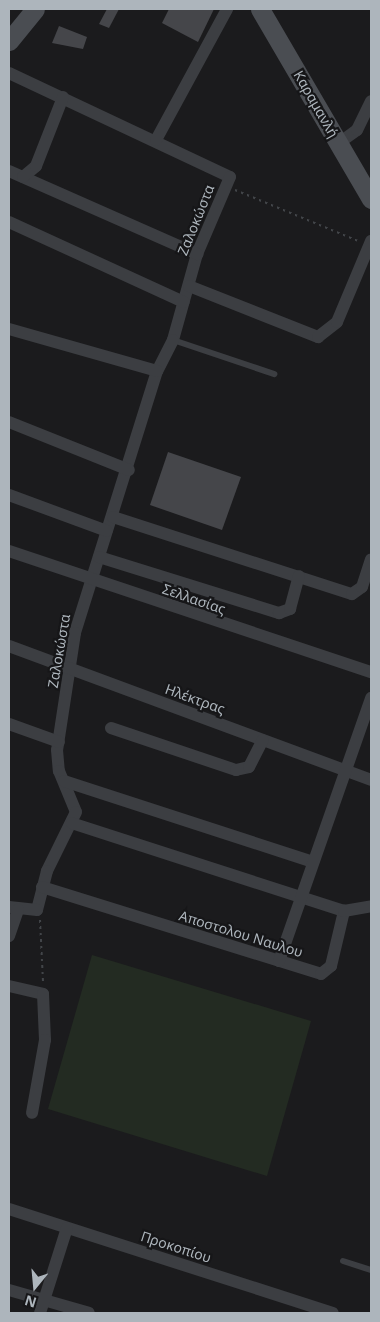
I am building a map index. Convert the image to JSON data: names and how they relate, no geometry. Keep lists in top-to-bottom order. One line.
{"streets":{"main road":["Καραμανλή"],"street":["Ζαλοκώστα","Σελλασίας","Ηλέκτρας","Αποστολου Ναυλου","Προκοπίου"]},"crossings":[["Ζαλοκώστα","Σελλασίας"],["Ζαλοκώστα","Ηλέκτρας"],["Ζαλοκώστα","Αποστολου Ναυλου"]],"north":"bottom"}
